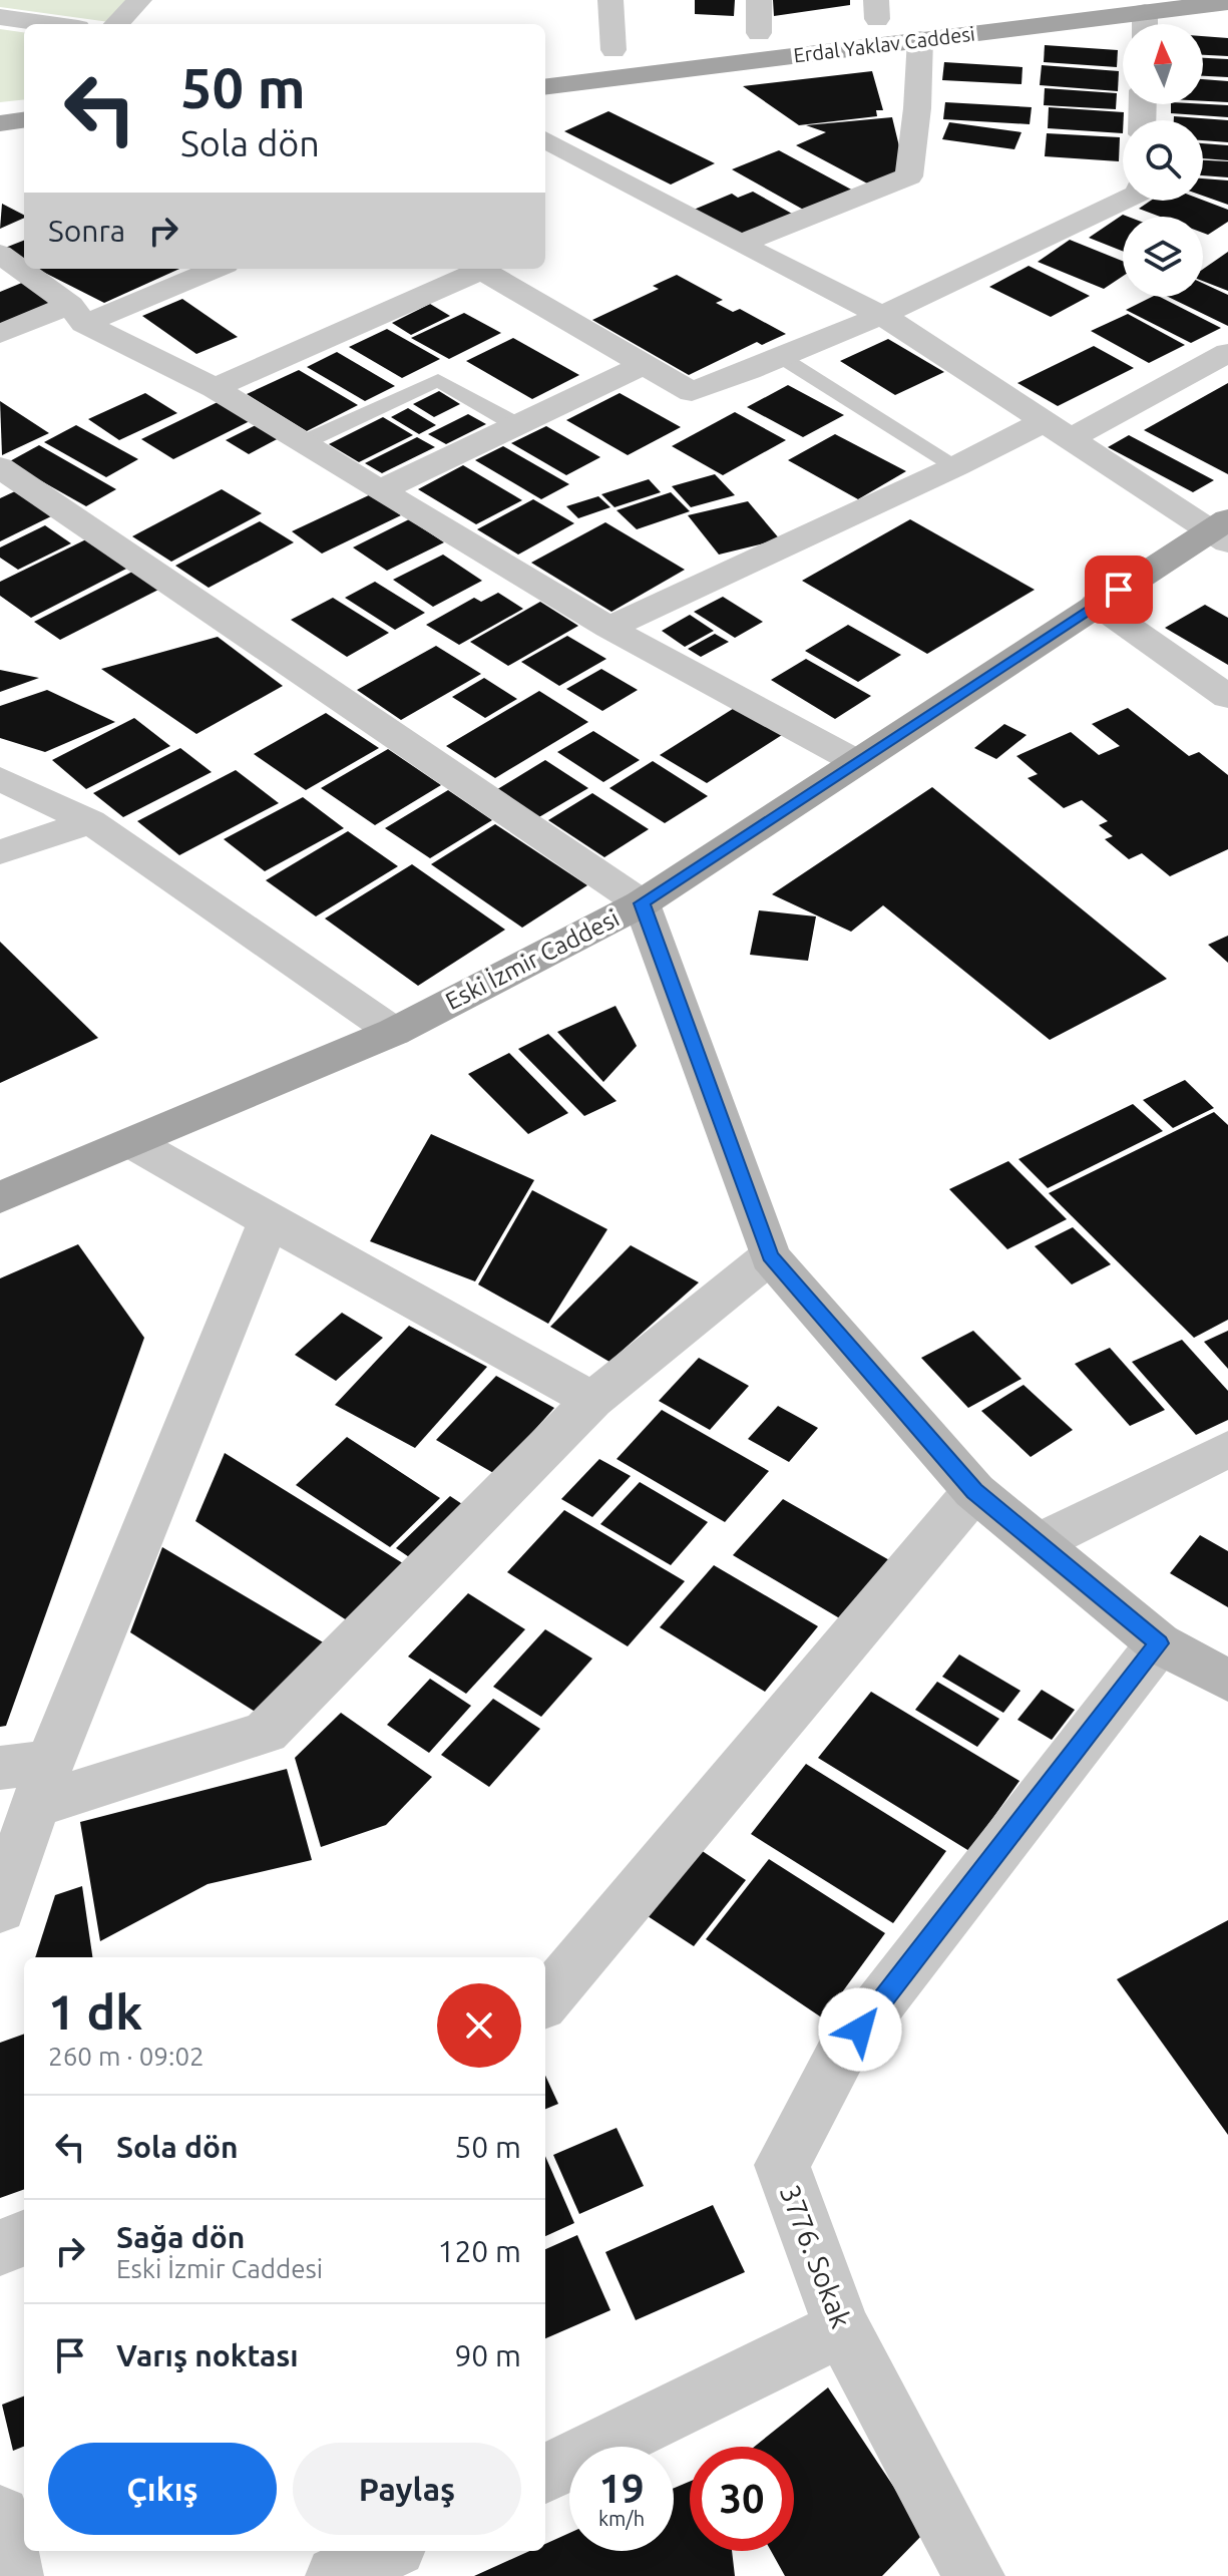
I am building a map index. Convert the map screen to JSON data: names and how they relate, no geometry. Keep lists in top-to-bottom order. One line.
{"streets":{"main road":["Erdal Yaklav Caddesi","Eski İzmir Caddesi"],"street":["3776. Sokak"]},"north":"top","page":{"turn":["50 m","Sola dön"],"then":"Sonra","heading":["1 dk","260 m · 09:02"],"list":[{"name":"Sola dön","value":"50 m"},{"name":"Sağa dön","note":"Eski İzmir Caddesi","value":"120 m"},{"name":"Varış noktası","value":"90 m"}],"buttons":["Çıkış","Paylaş"],"speed":"19 km/h","limit":"30"}}
